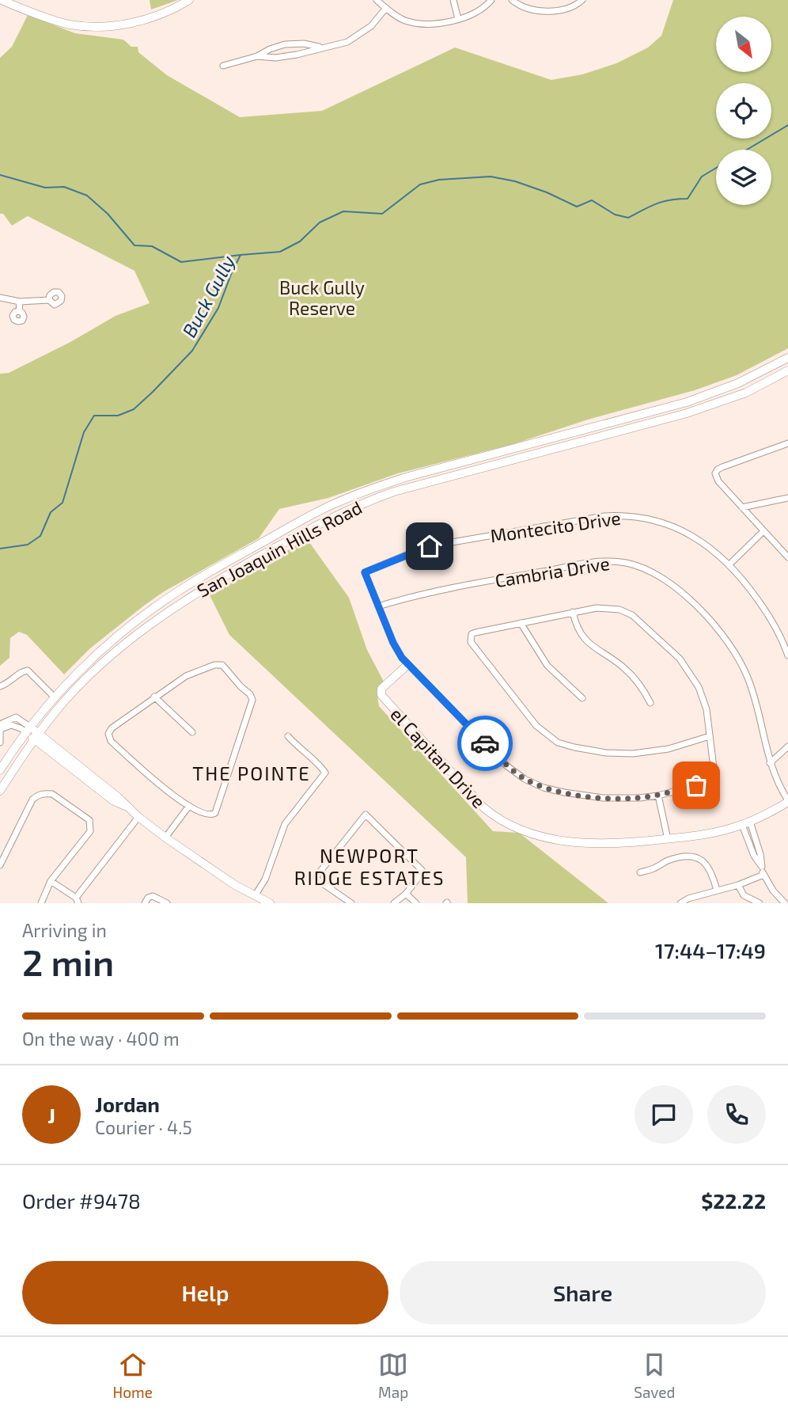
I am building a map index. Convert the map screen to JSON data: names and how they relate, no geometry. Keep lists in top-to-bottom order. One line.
{"streets":{"main road":["San Joaquin Hills Road","el Capitan Drive"],"street":["Montecito Drive","Cambria Drive"]},"crossings":[["Montecito Drive","Cambria Drive"],["Cambria Drive","el Capitan Drive"]],"districts":["THE POINTE","NEWPORT RIDGE ESTATES"],"water":["Buck Gully"],"parks":["Buck Gully Reserve"],"north":"bottom right","page":{"heading":["2 min","Arriving in","17:44–17:49"],"panel":["Jordan","Courier · 4.5","Order #9478","$22.22"],"bar":"On the way · 400 m","round":"J","buttons":["Help","Share"],"tabs":["Home","Map","Saved"]}}
